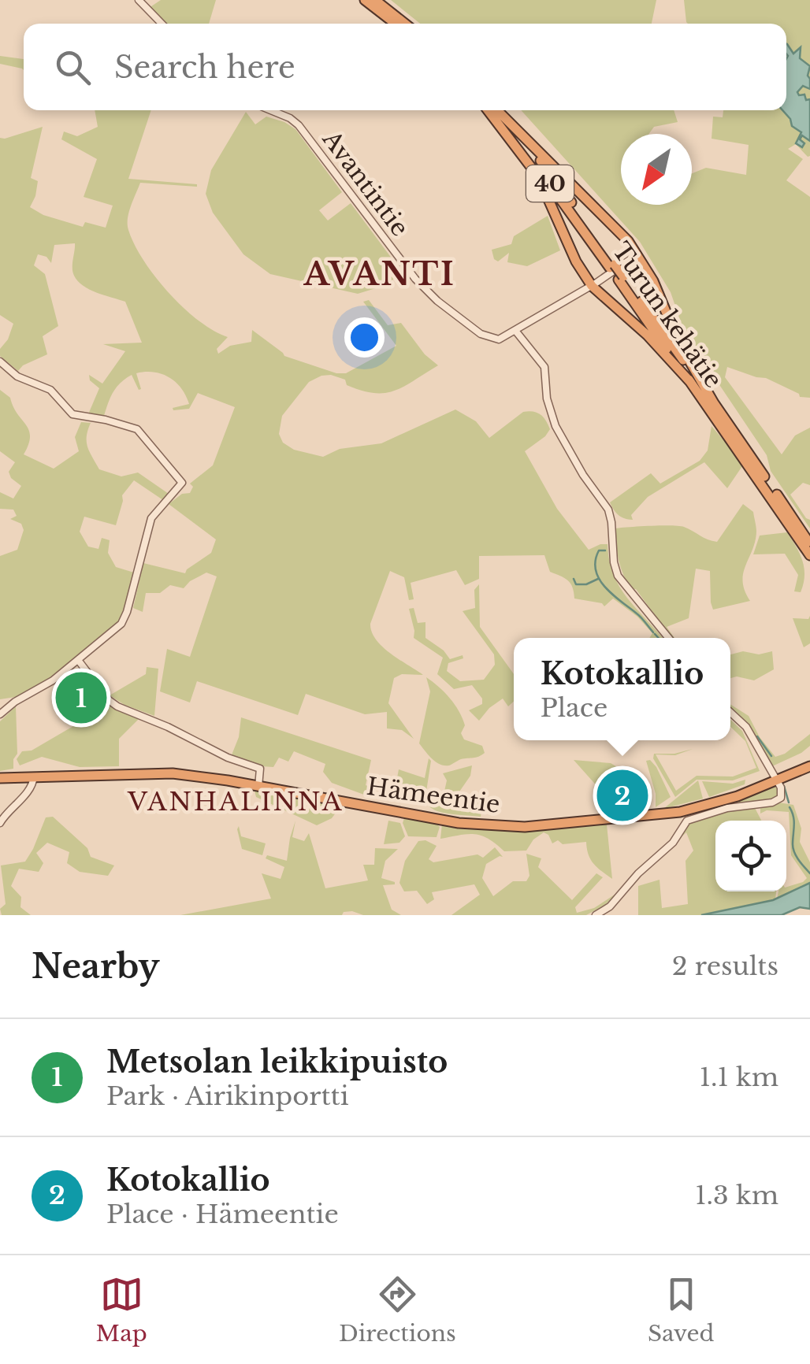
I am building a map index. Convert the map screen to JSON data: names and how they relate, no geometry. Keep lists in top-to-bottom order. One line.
{"streets":{"highway":["40","Turun kehätie","Hämeentie"],"street":["Avantintie"]},"districts":["AVANTI","VANHALINNA"],"north":"bottom left","page":{"search":"Search here","popup":["Kotokallio","Place"],"pins":["1","2"],"heading":["Nearby","2 results"],"list":[{"mark":"1","name":"Metsolan leikkipuisto","note":"Park · Airikinportti","value":"1.1 km"},{"mark":"2","name":"Kotokallio","note":"Place · Hämeentie","value":"1.3 km"}],"nav":["Map","Directions","Saved"]}}
